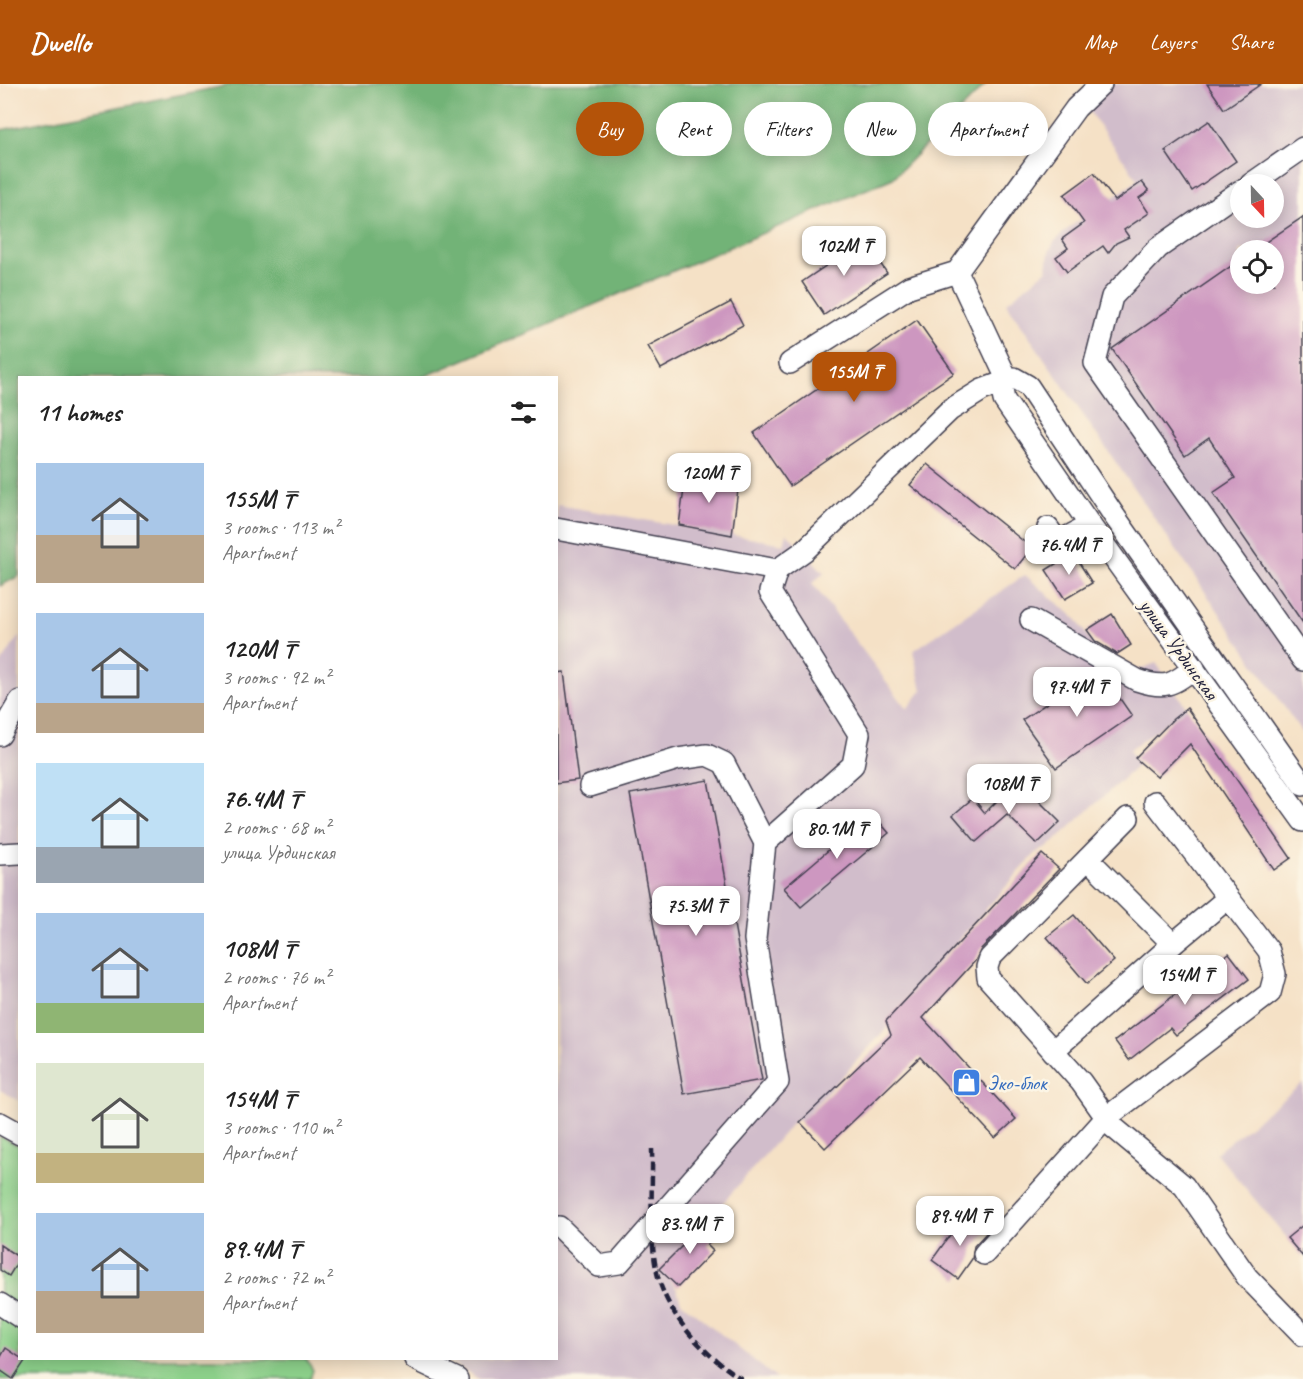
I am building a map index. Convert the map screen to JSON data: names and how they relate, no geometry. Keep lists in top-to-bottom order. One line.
{"streets":{"street":["улица Урдинская"]},"places":{"shop":["Эко-блок"]},"north":"bottom","page":{"header":"Dwello","nav":["Map","Layers","Share"],"chip":["Buy","Rent","Filters","New","Apartment"],"price":["102M ₸","155M ₸","120M ₸","76.4M ₸","97.4M ₸","108M ₸","80.1M ₸","75.3M ₸","154M ₸","89.4M ₸","83.9M ₸"],"heading":"11 homes","list":[{"name":"155M ₸","note":"3 rooms · 113 m² · Apartment"},{"name":"120M ₸","note":"3 rooms · 92 m² · Apartment"},{"name":"76.4M ₸","note":"2 rooms · 68 m² · улица Урдинская"},{"name":"108M ₸","note":"2 rooms · 76 m² · Apartment"},{"name":"154M ₸","note":"3 rooms · 110 m² · Apartment"},{"name":"89.4M ₸","note":"2 rooms · 72 m² · Apartment"}]}}
